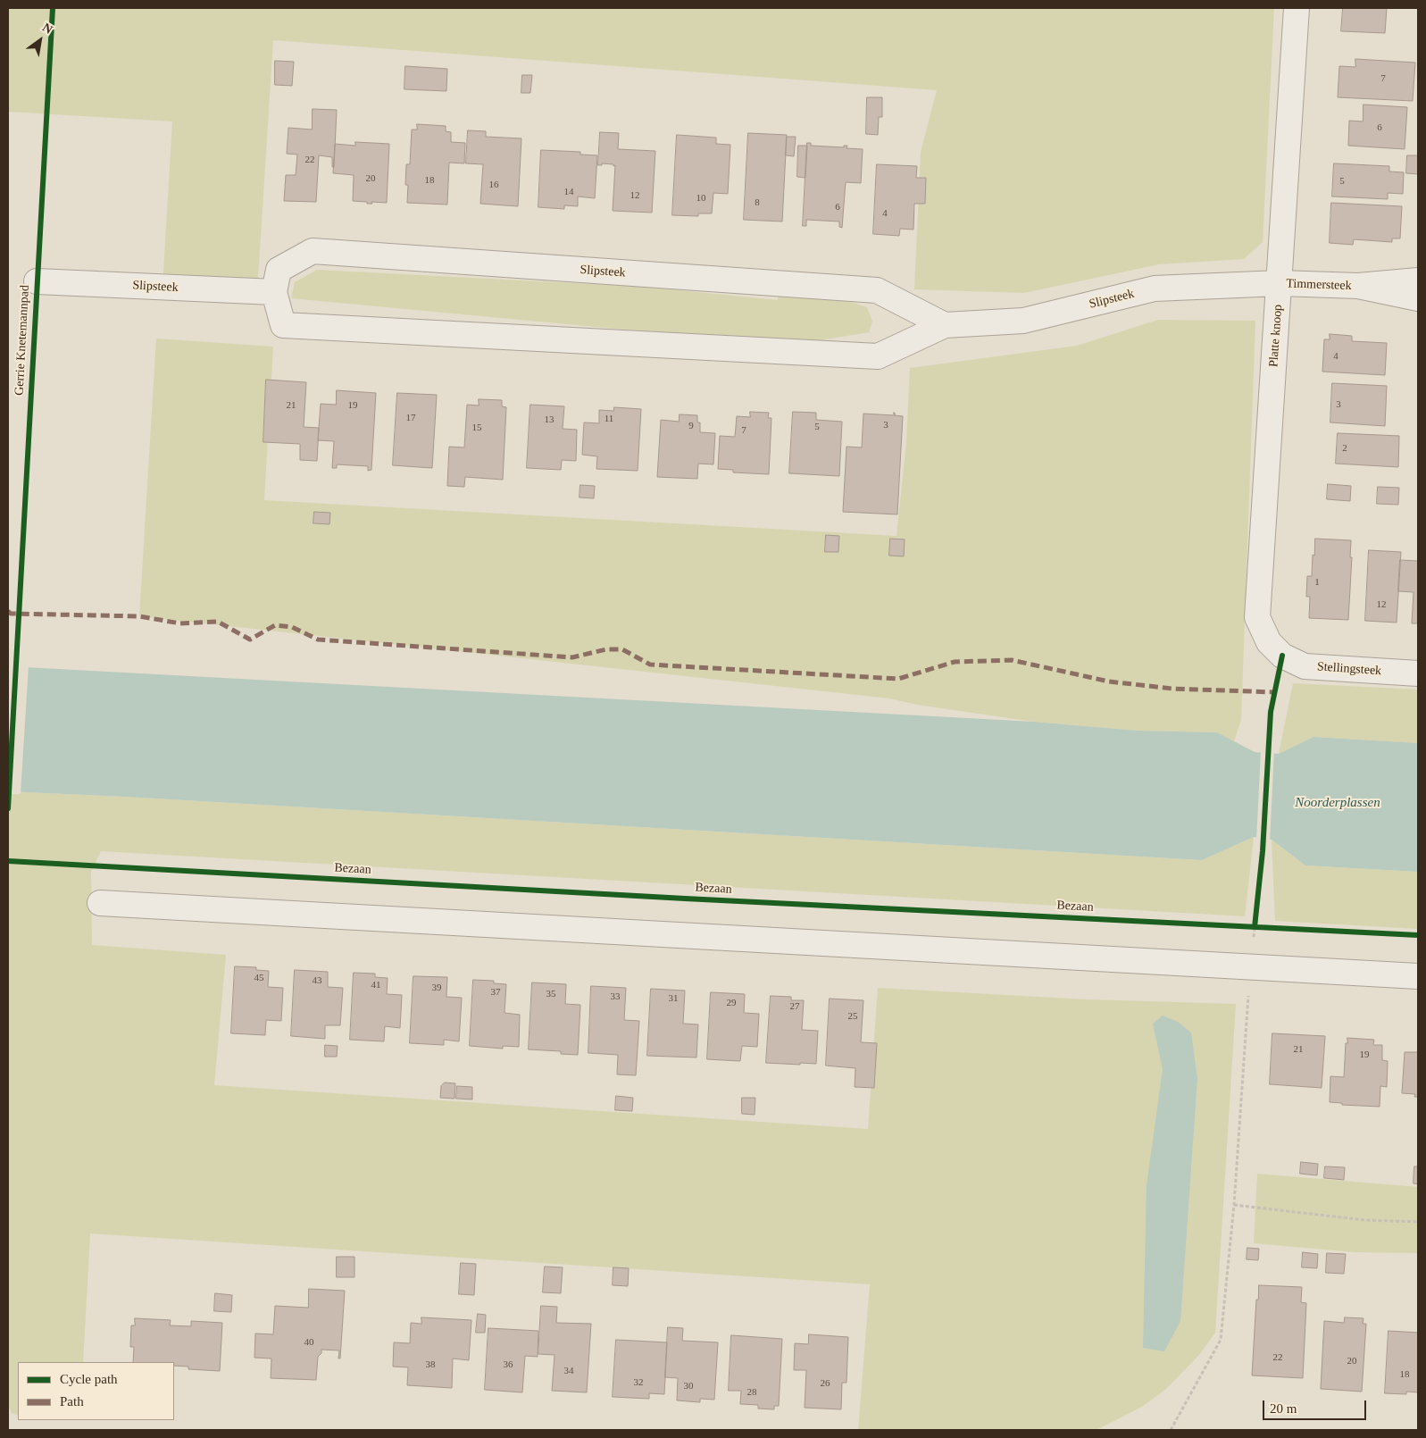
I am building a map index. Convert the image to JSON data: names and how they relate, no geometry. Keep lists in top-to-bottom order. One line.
{"streets":{"street":["Slipsteek","Timmersteek","Platte knoop","Stellingsteek"],"cycle path":["Gerrie Knetemannpad","Bezaan"]},"crossings":[["Slipsteek","Timmersteek"],["Slipsteek","Platte knoop"],["Timmersteek","Platte knoop"],["Platte knoop","Stellingsteek"]],"water":["Noorderplassen"],"house_numbers":["7","6","22","20","18","5","16","14","12","10","8","6","4","4","3","21","19","17","11","13","3","9","5","15","7","2","1","12","45","43","41","39","37","35","33","31","29","27","25","21","19","40","22","20","38","36","34","18","32","26","30","28"],"legend":["Cycle path","Path"],"scale_bar":"20 m","north":"top right"}
